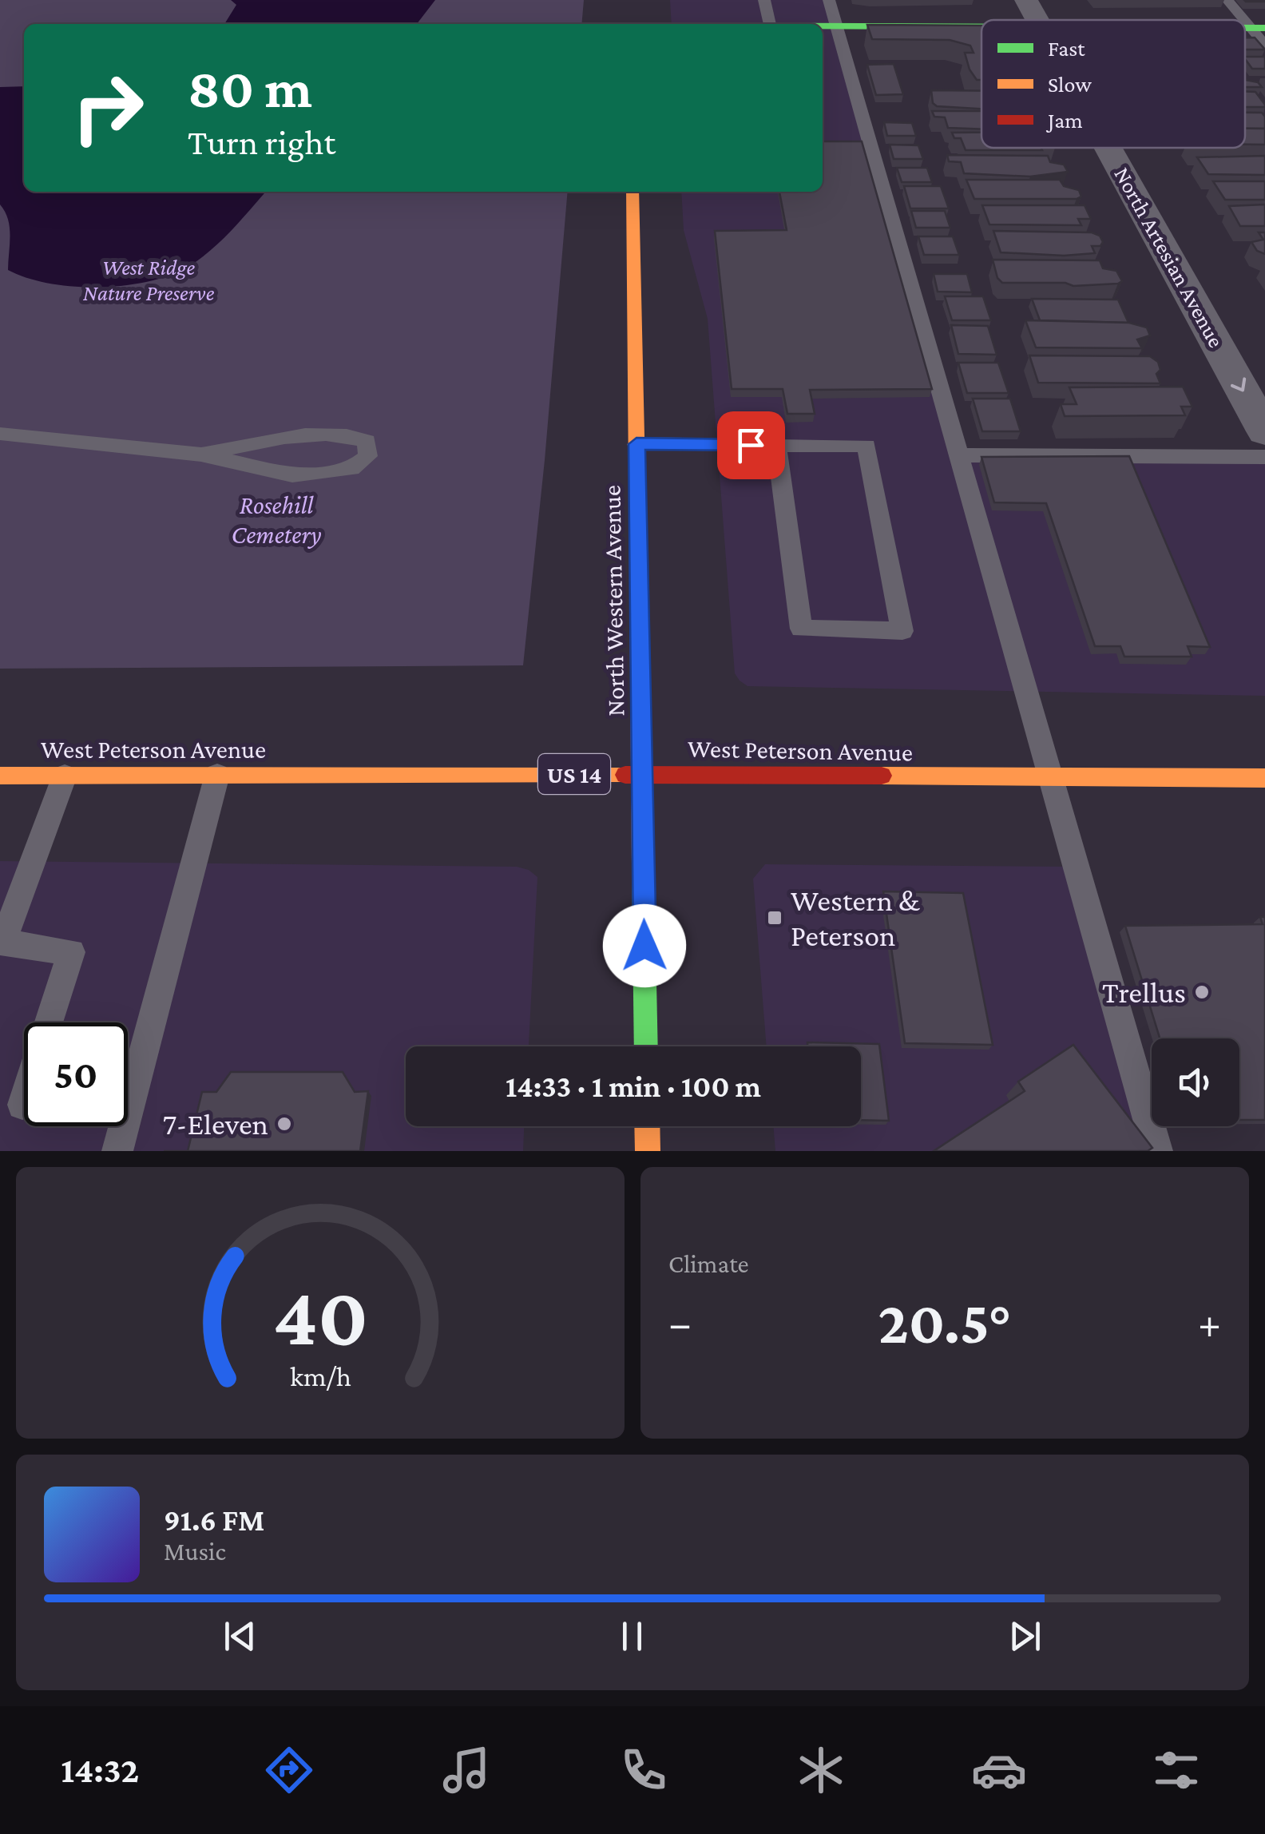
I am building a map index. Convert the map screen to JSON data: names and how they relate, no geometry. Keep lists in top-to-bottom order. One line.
{"streets":{"main road":["North Western Avenue","West Peterson Avenue","US 14"],"street":["North Artesian Avenue"]},"crossings":[["North Western Avenue","West Peterson Avenue"]],"one_way":["North Artesian Avenue"],"parks":["West Ridge Nature Preserve","Rosehill Cemetery"],"places":{"transit":["Western & Peterson"],"other":["Trellus","7-Eleven"]},"legend":["Fast","Slow","Jam"],"page":{"turn":["80 m","Turn right"],"limit":"50","trip":"14:33 · 1 min · 100 m","tile":"Climate","heat":["−","20.5°","+"],"song":["91.6 FM","Music"],"tabs":"14:32","gauge":["40","km/h"]}}
